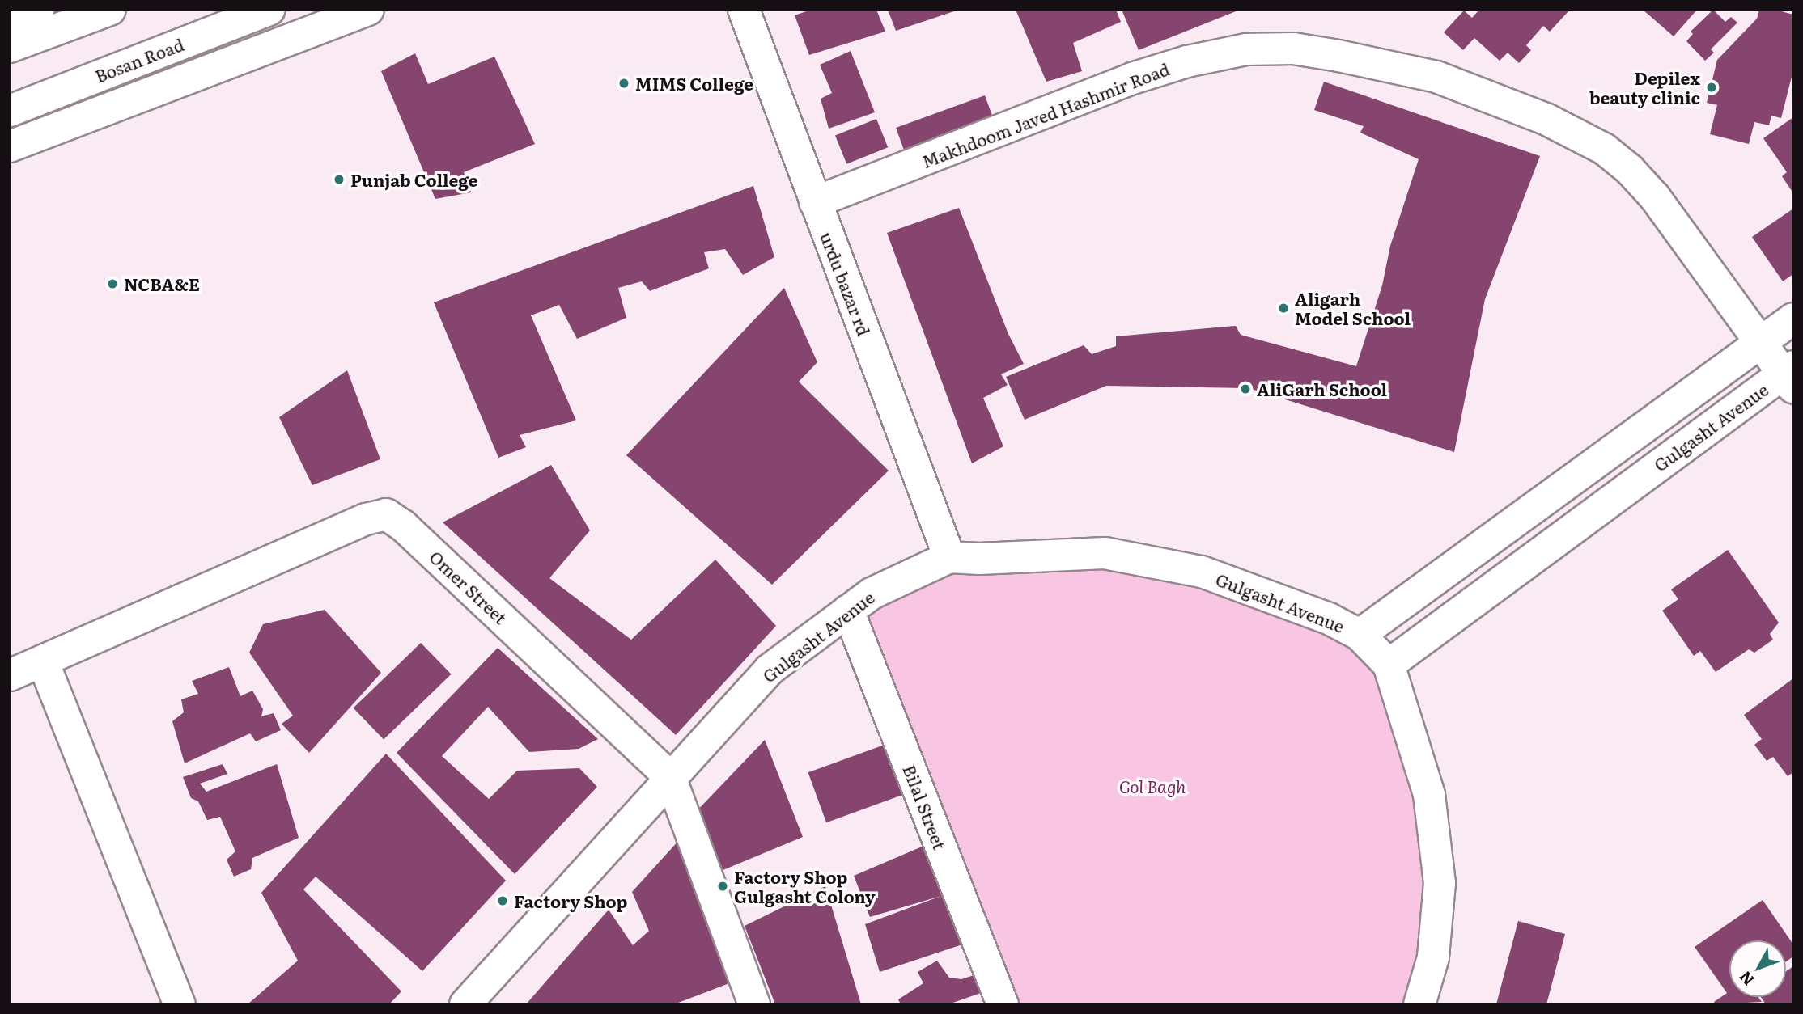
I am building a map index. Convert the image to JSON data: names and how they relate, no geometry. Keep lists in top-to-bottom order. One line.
{"streets":{"street":["Bosan Road","Makhdoom Javed Hashmir Road","urdu bazar rd","Gulgasht Avenue","Omer Street","Bilal Street"]},"crossings":[["Makhdoom Javed Hashmir Road","urdu bazar rd"],["Makhdoom Javed Hashmir Road","Gulgasht Avenue"],["urdu bazar rd","Gulgasht Avenue"],["Gulgasht Avenue","Omer Street"],["Gulgasht Avenue","Bilal Street"]],"parks":["Gol Bagh"],"places":["MIMS College","Depilex beauty clinic","Punjab College","NCBA&E","Aligarh Model School","AliGarh School","Factory Shop Gulgasht Colony","Factory Shop"],"north":"bottom left"}
